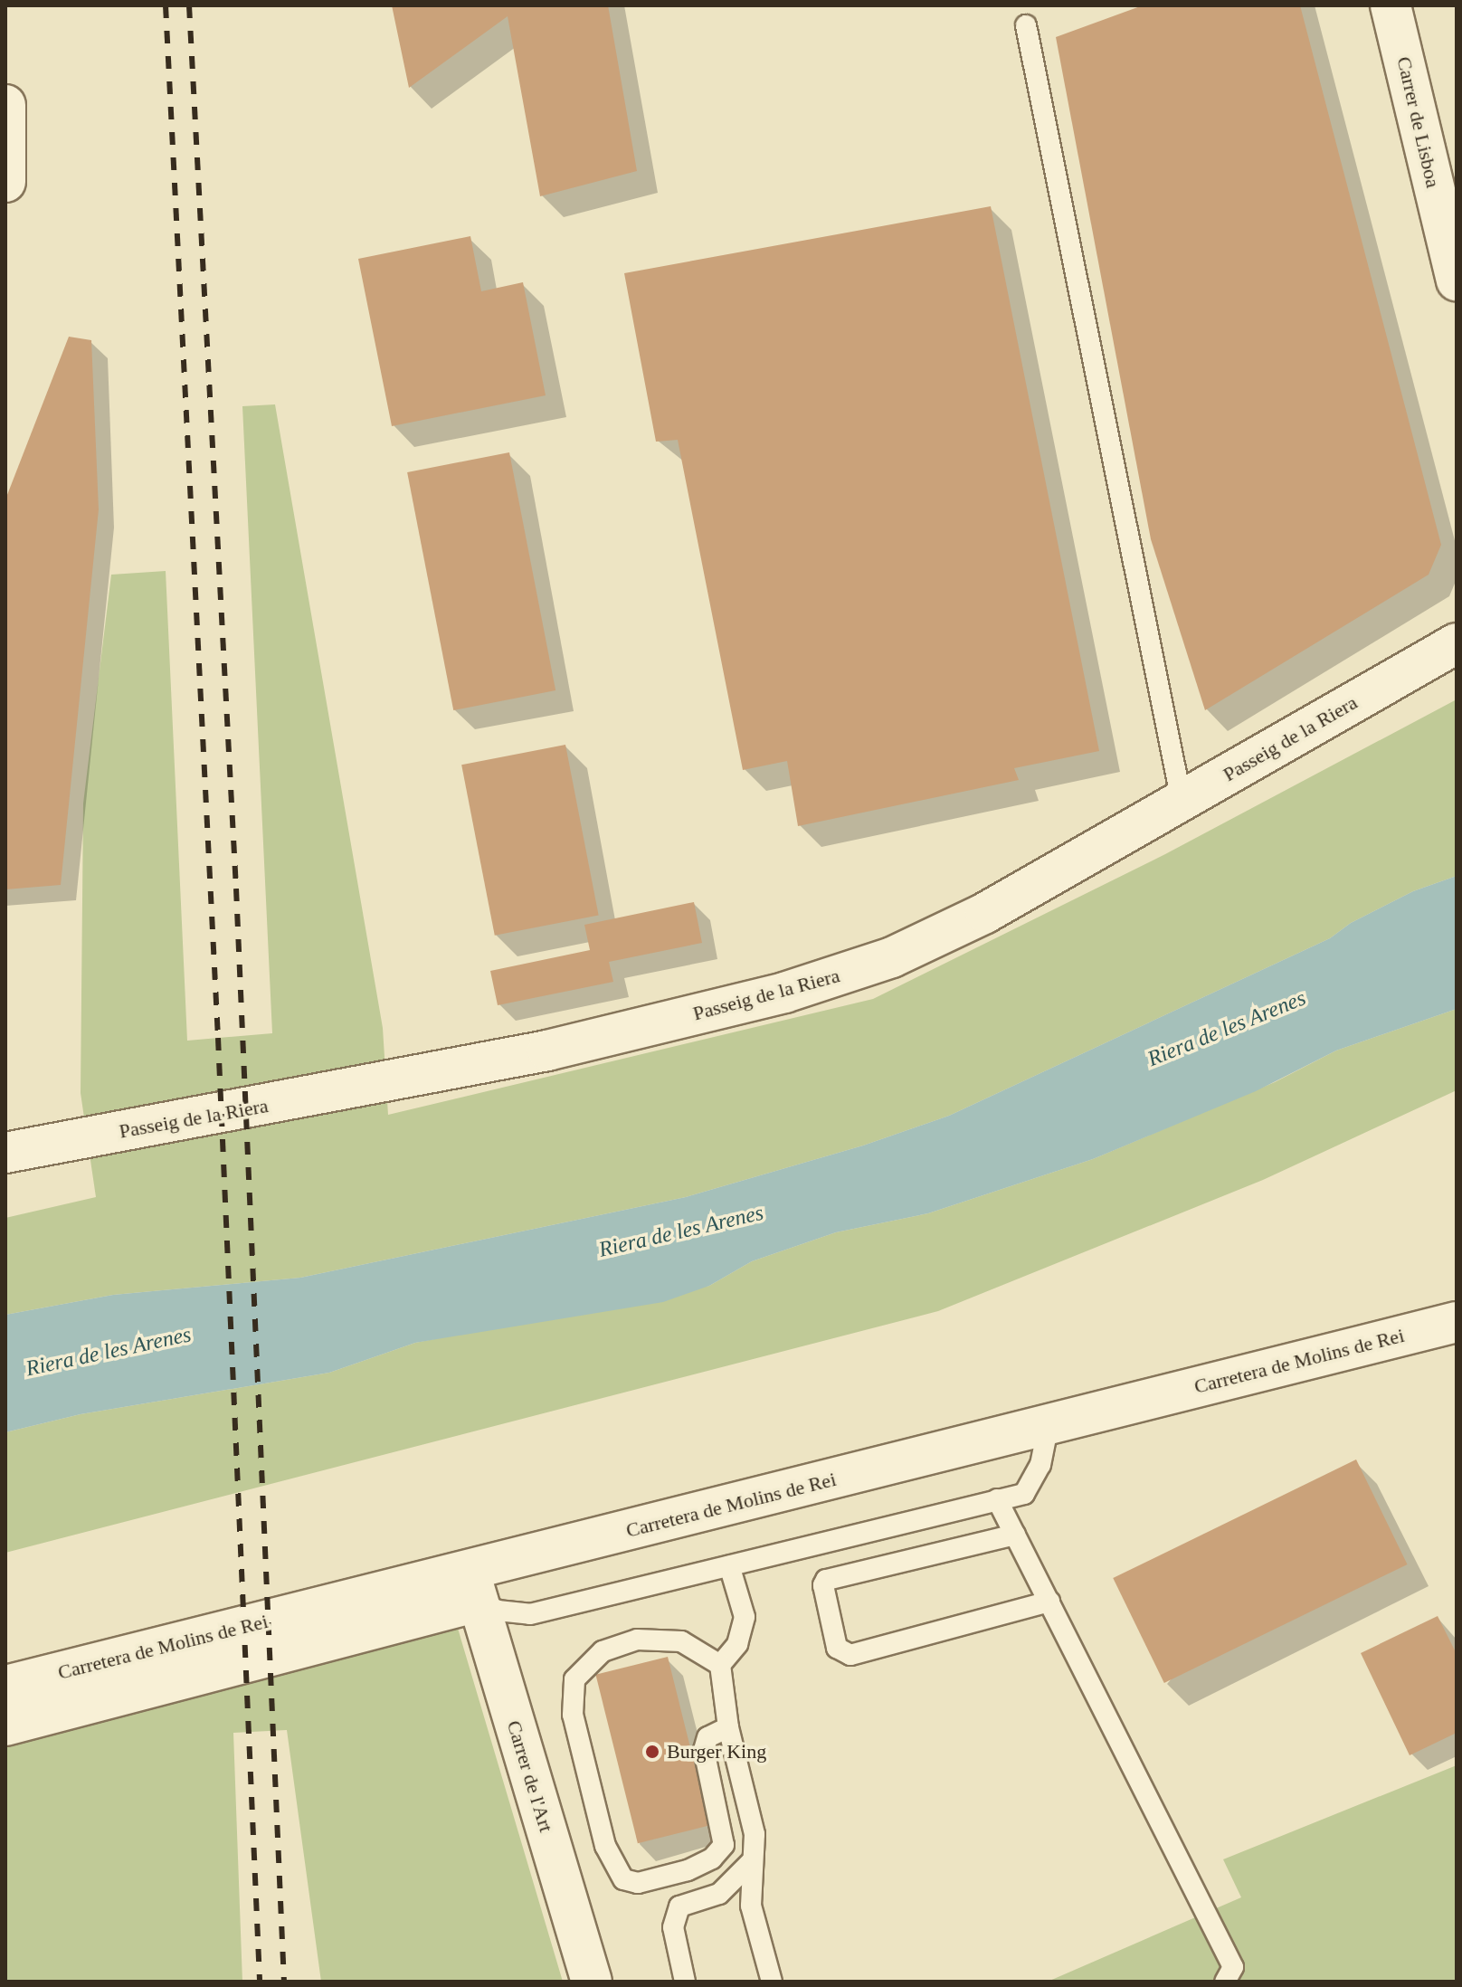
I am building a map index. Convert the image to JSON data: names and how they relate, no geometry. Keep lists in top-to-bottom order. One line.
{"streets":{"street":["Carrer de Lisboa","Passeig de la Riera","Carretera de Molins de Rei","Carrer de l'Art"]},"crossings":[["Carretera de Molins de Rei","Carrer de l'Art"]],"water":["Riera de les Arenes"],"places":["Burger King"]}
